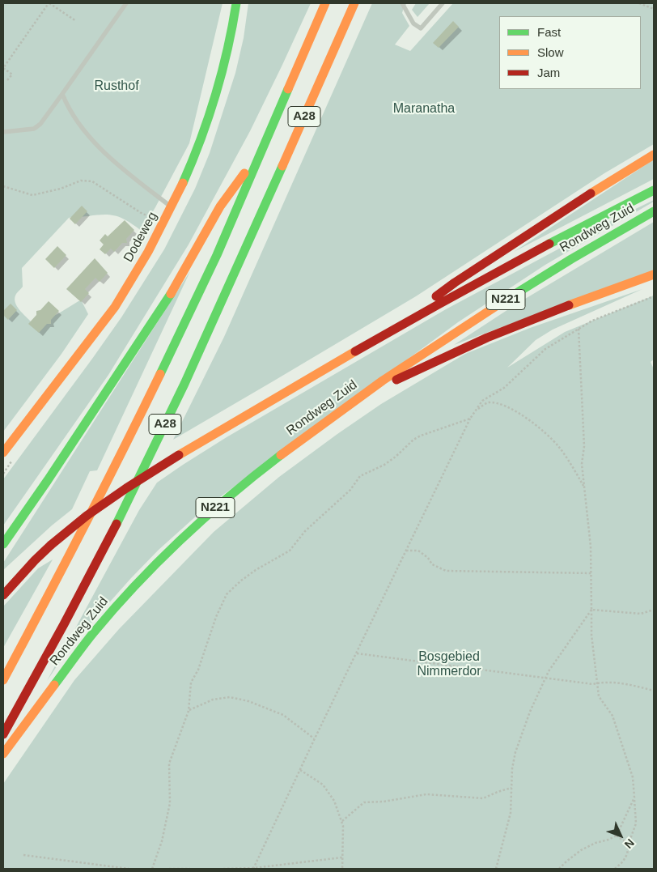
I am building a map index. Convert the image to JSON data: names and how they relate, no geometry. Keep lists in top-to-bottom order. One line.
{"streets":{"main road":["A28","Rondweg Zuid","Dodeweg","N221"]},"crossings":[["Rondweg Zuid","N221"]],"parks":["Rusthof","Maranatha","Bosgebied Nimmerdor"],"legend":["Fast","Slow","Jam"],"north":"bottom right"}
